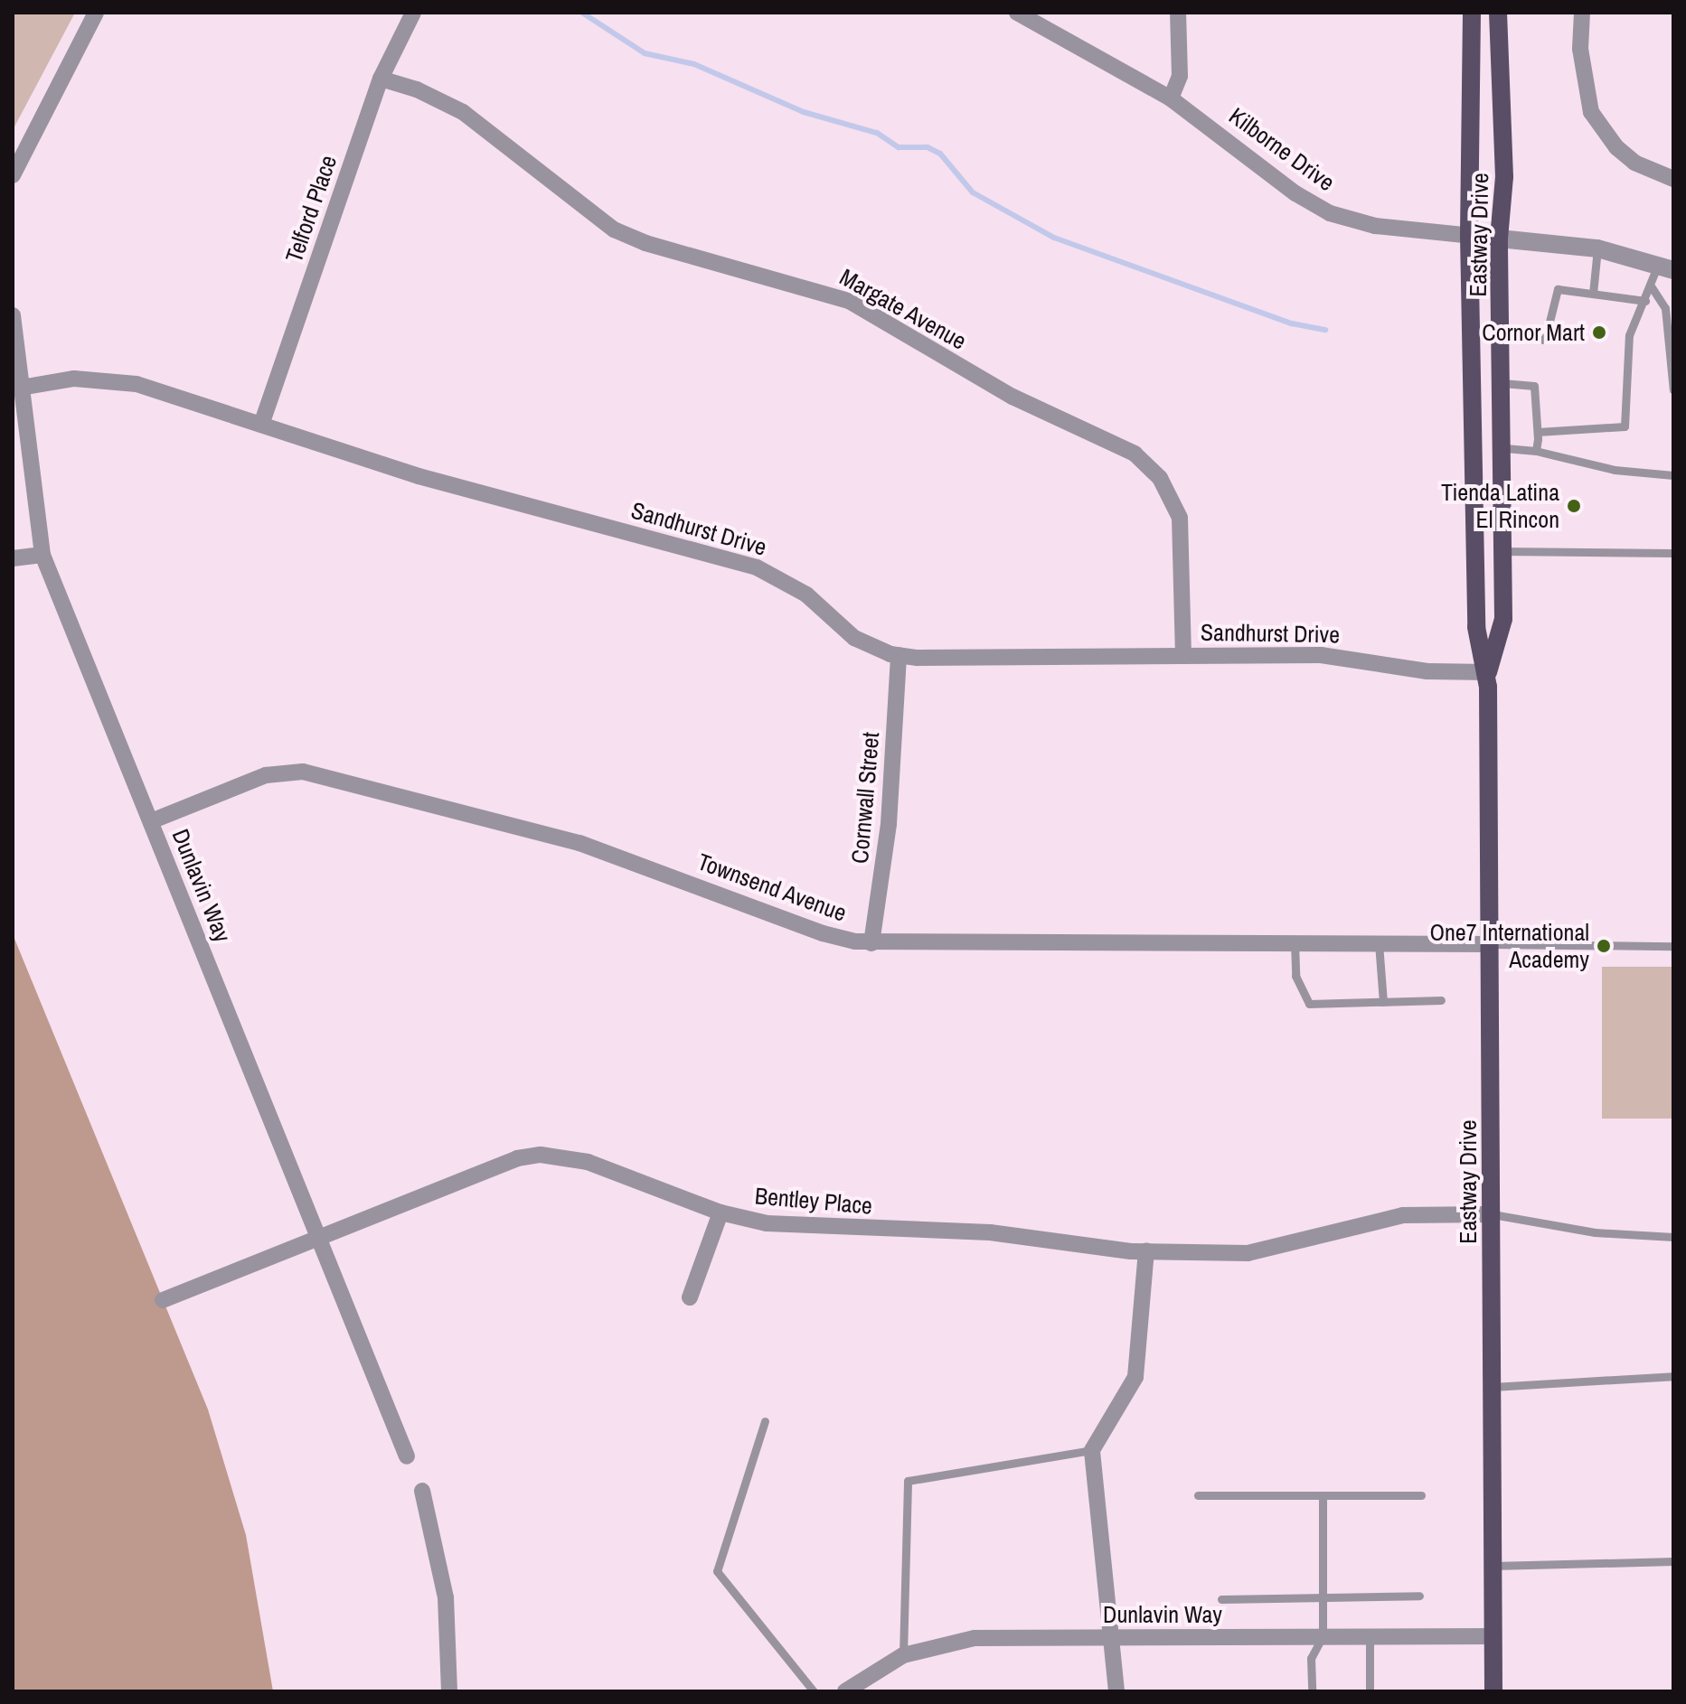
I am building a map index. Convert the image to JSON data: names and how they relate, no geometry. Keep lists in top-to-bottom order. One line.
{"streets":{"main road":["Eastway Drive"],"street":["Kilborne Drive","Telford Place","Margate Avenue","Sandhurst Drive","Cornwall Street","Dunlavin Way","Townsend Avenue","Bentley Place"]},"crossings":[["Kilborne Drive","Eastway Drive"],["Telford Place","Margate Avenue"],["Telford Place","Sandhurst Drive"],["Eastway Drive","Sandhurst Drive"],["Eastway Drive","Dunlavin Way"],["Eastway Drive","Townsend Avenue"],["Eastway Drive","Bentley Place"],["Margate Avenue","Sandhurst Drive"],["Sandhurst Drive","Cornwall Street"],["Sandhurst Drive","Dunlavin Way"],["Cornwall Street","Townsend Avenue"],["Dunlavin Way","Townsend Avenue"],["Dunlavin Way","Bentley Place"]],"places":["Cornor Mart","Tienda Latina El Rincon","One7 International Academy"]}
